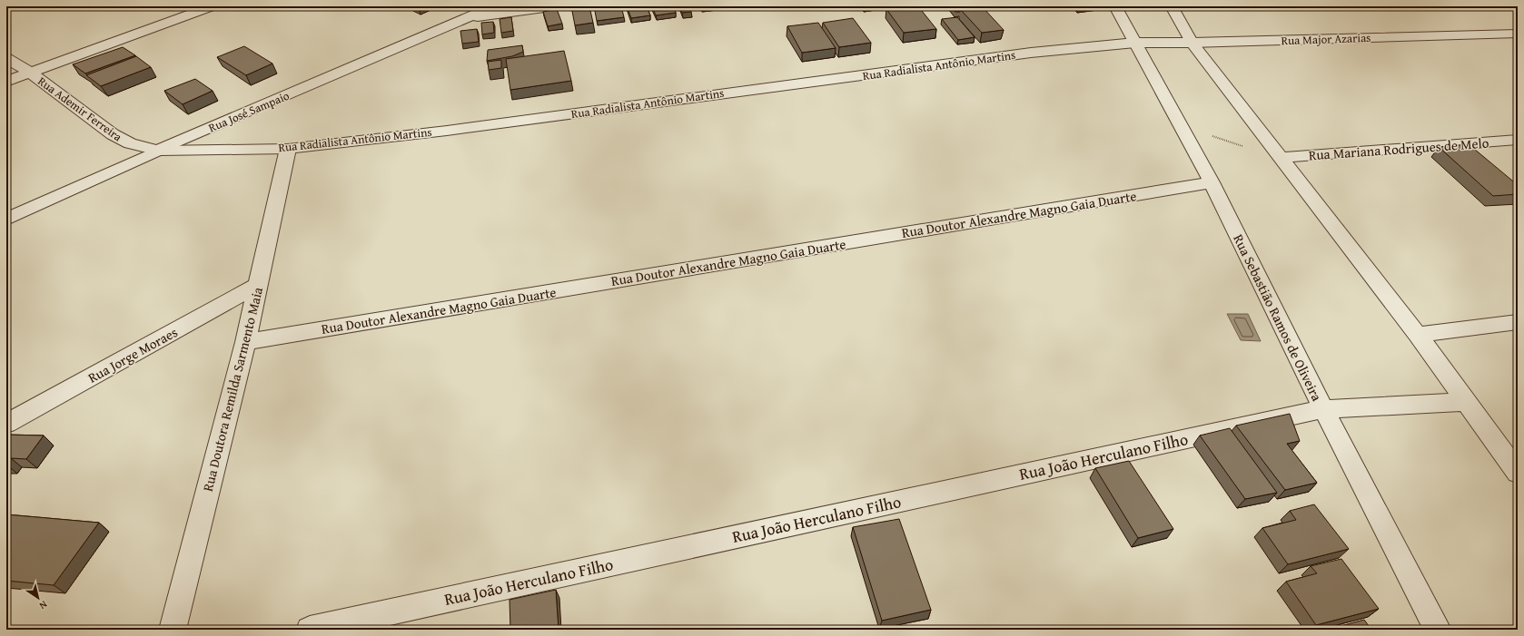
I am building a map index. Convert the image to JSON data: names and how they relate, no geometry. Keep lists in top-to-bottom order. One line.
{"streets":{"street":["Rua Major Azarias","Rua Radialista Antônio Martins","Rua Ademir Ferreira","Rua José Sampaio","Rua Mariana Rodrigues de Melo","Rua Doutor Alexandre Magno Gaia Duarte","Rua Sebastião Ramos de Oliveira","Rua Jorge Moraes","Rua Doutora Remilda Sarmento Maia","Rua João Herculano Filho"]},"crossings":[["Rua Major Azarias","Rua Radialista Antônio Martins"],["Rua Major Azarias","Rua Sebastião Ramos de Oliveira"],["Rua Radialista Antônio Martins","Rua Ademir Ferreira"],["Rua Radialista Antônio Martins","Rua José Sampaio"],["Rua Radialista Antônio Martins","Rua Sebastião Ramos de Oliveira"],["Rua Radialista Antônio Martins","Rua Doutora Remilda Sarmento Maia"],["Rua Ademir Ferreira","Rua José Sampaio"],["Rua Doutor Alexandre Magno Gaia Duarte","Rua Sebastião Ramos de Oliveira"],["Rua Doutor Alexandre Magno Gaia Duarte","Rua Doutora Remilda Sarmento Maia"],["Rua Sebastião Ramos de Oliveira","Rua João Herculano Filho"],["Rua Jorge Moraes","Rua Doutora Remilda Sarmento Maia"]],"north":"bottom right"}
